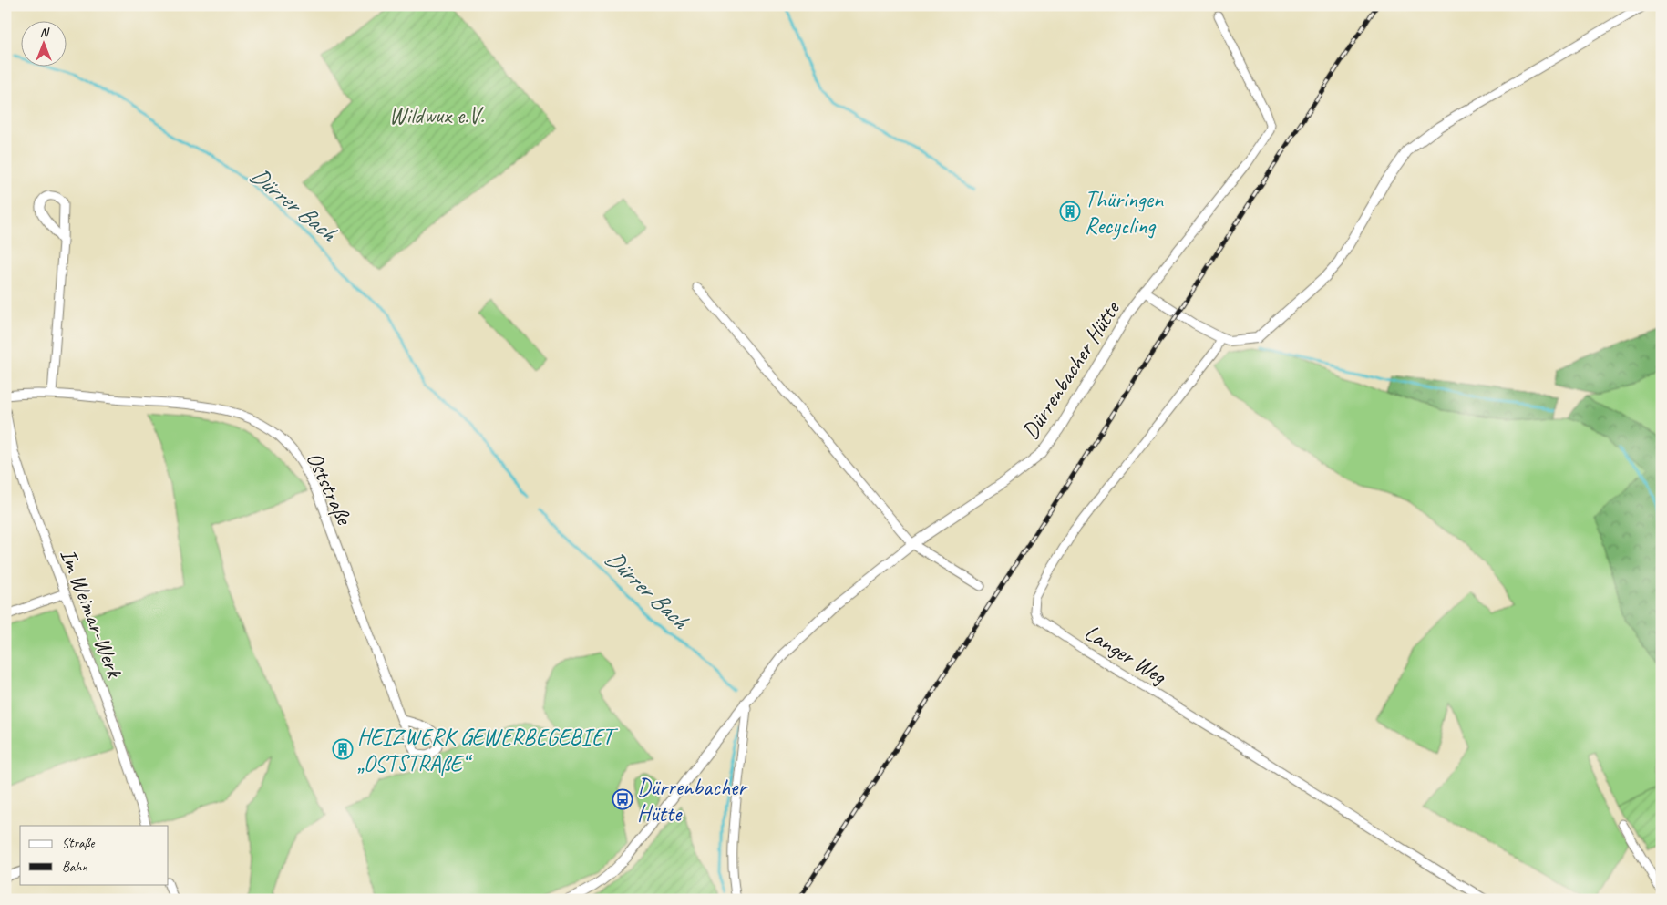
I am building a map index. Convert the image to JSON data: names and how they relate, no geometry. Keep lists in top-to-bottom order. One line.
{"streets":{"street":["Dürrenbacher Hütte","Oststraße","Im Weimar-Werk","Langer Weg"]},"crossings":[["Dürrenbacher Hütte","Langer Weg"]],"water":["Dürrer Bach"],"parks":["Wildwux e.V."],"places":{"building":["Thüringen Recycling","HEIZWERK GEWERBEGEBIET „OSTSTRAßE“"],"bus stop":["Dürrenbacher Hütte"]},"legend":["Straße","Bahn"],"north":"top"}
